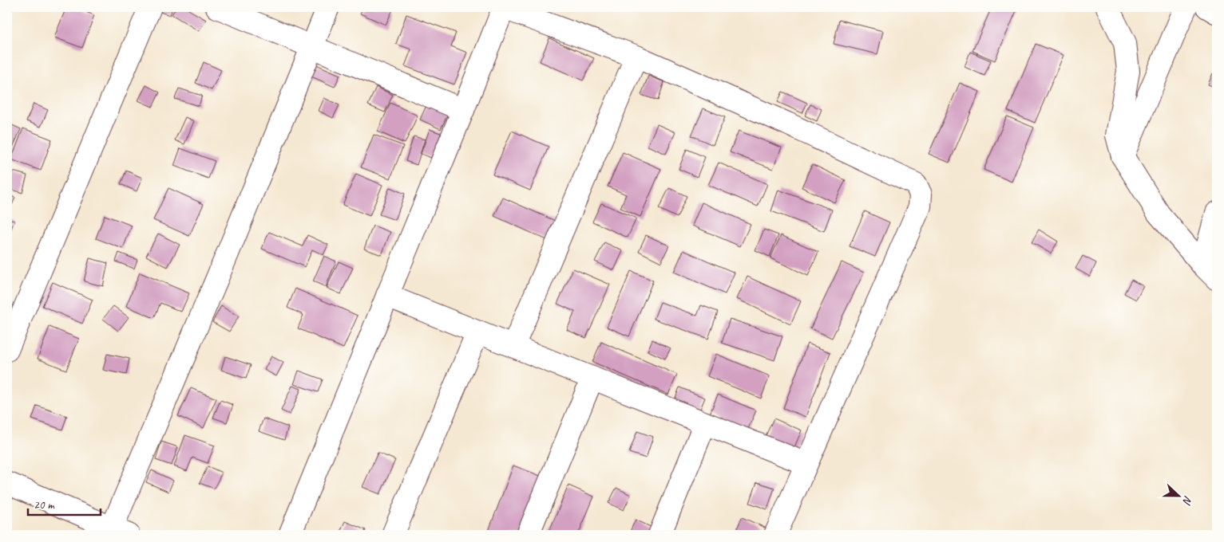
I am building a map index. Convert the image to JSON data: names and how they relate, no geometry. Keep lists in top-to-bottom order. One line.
{"scale_bar":"20 m","north":"right"}
